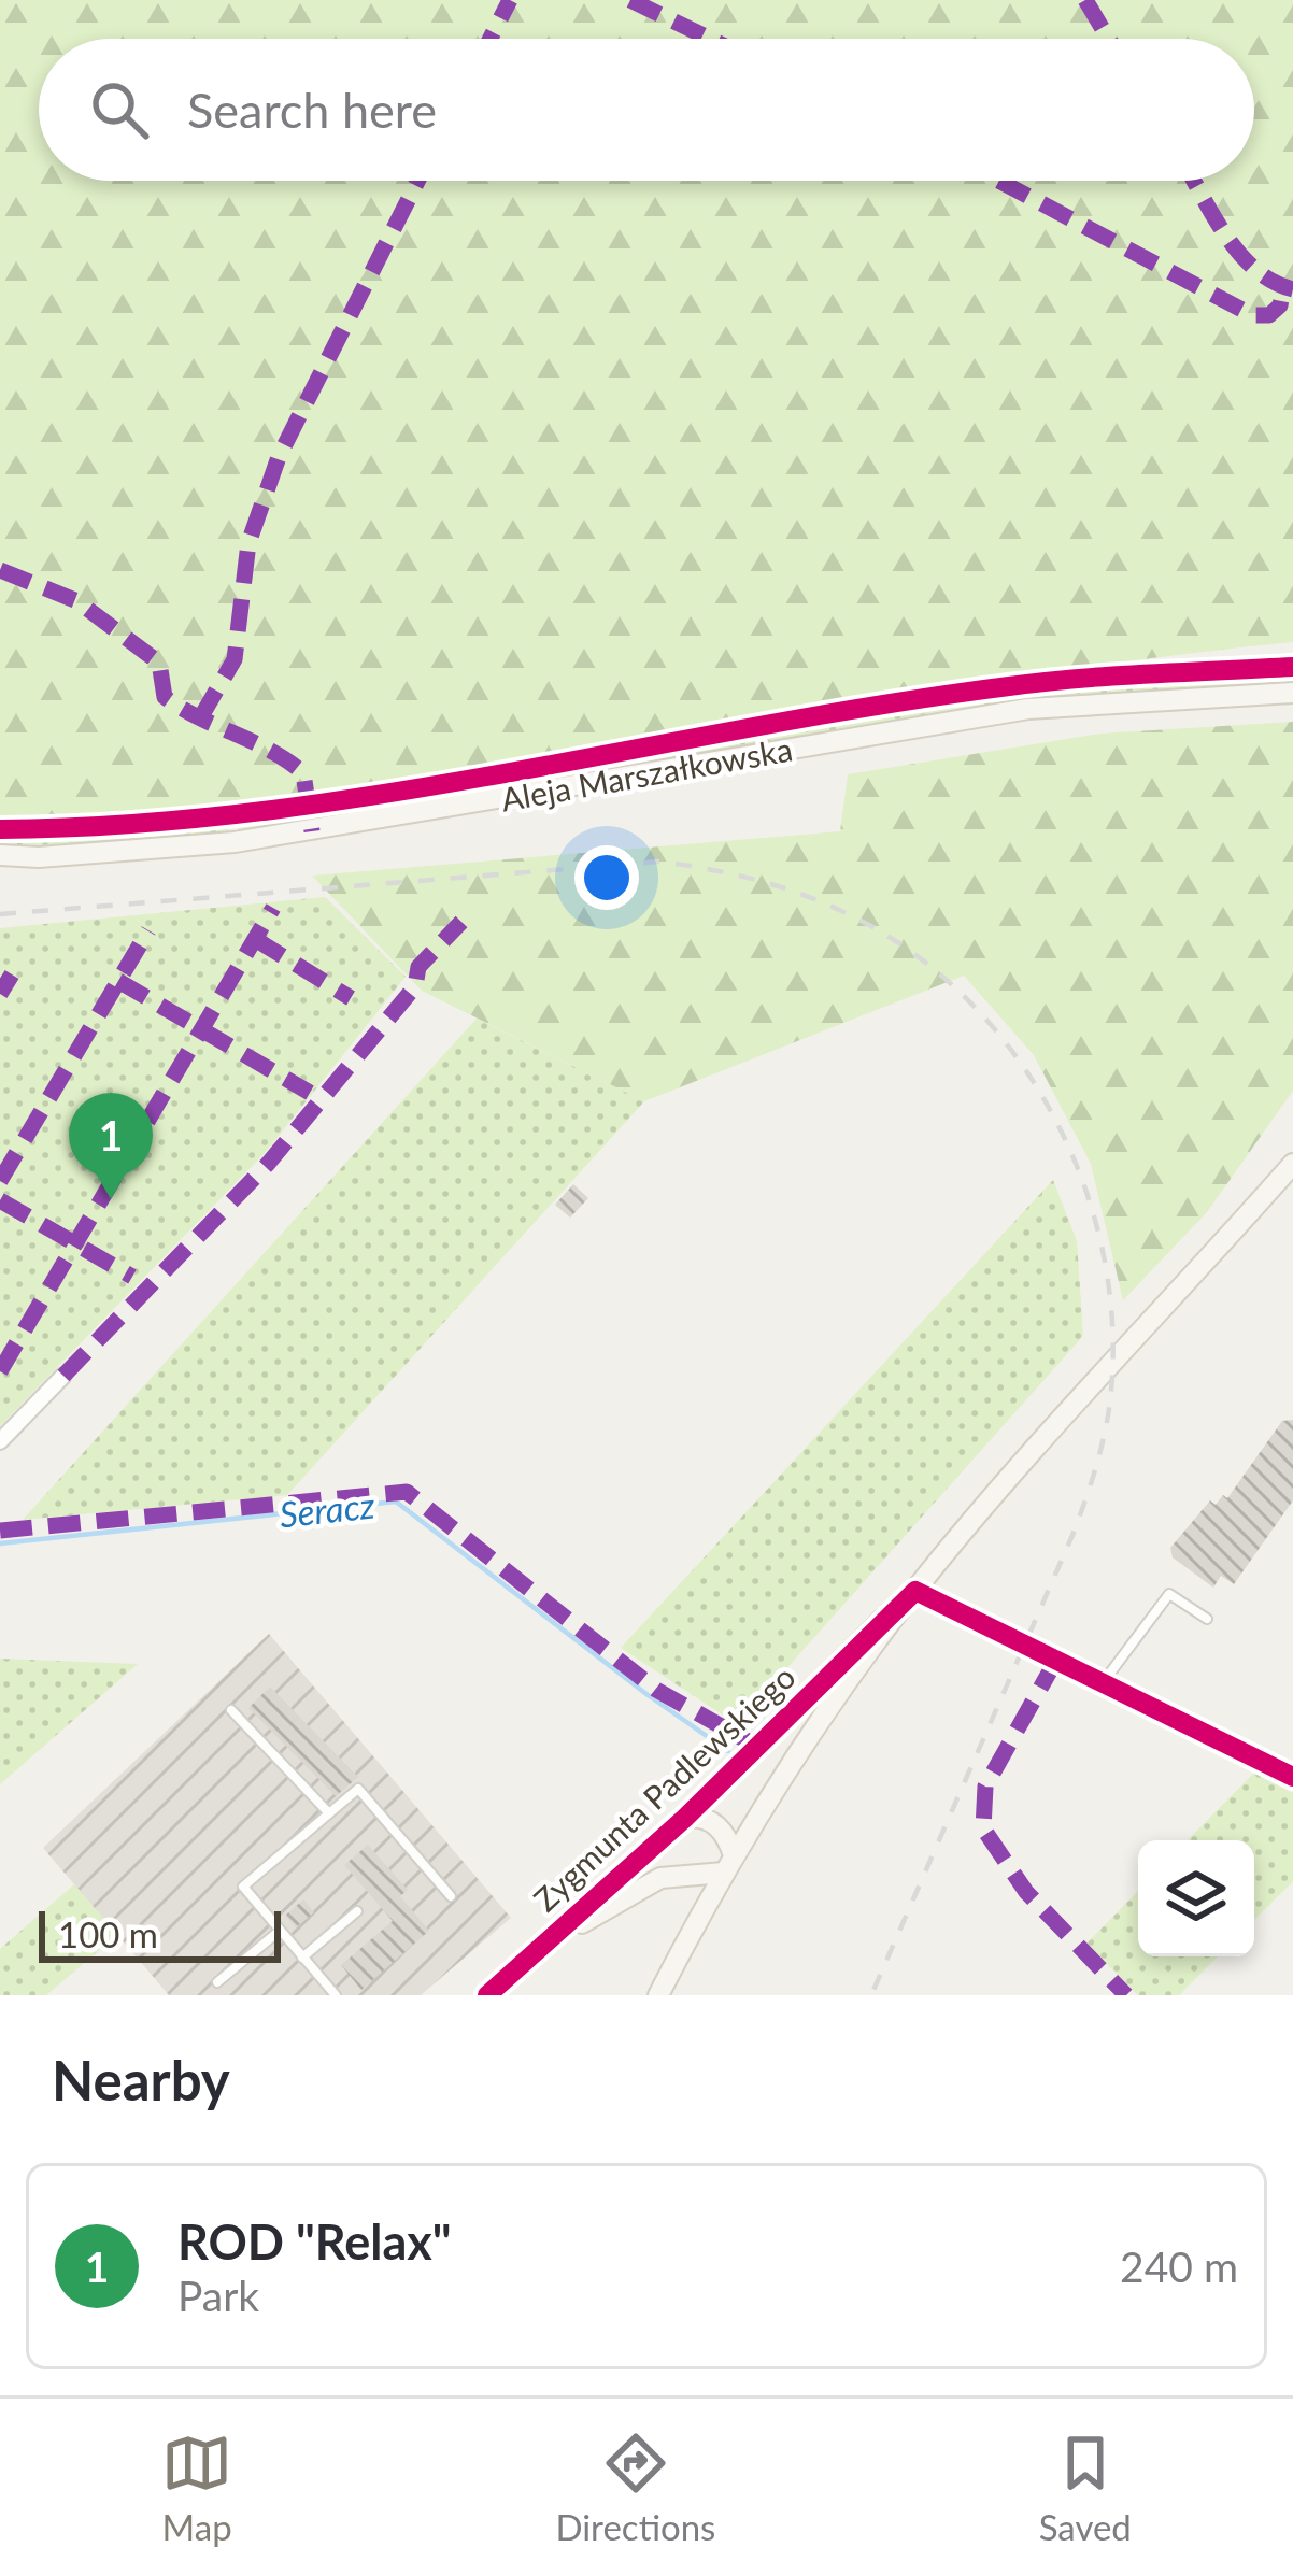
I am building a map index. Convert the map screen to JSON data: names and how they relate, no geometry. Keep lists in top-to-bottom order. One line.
{"streets":{"main road":["Aleja Marszałkowska","Zygmunta Padlewskiego"]},"water":["Seracz"],"scale_bar":"100 m","page":{"search":"Search here","pins":"1","scale":"100 m","heading":"Nearby","list":[{"mark":"1","name":"ROD \"Relax\"","note":"Park","value":"240 m"}],"nav":["Map","Directions","Saved"]}}
